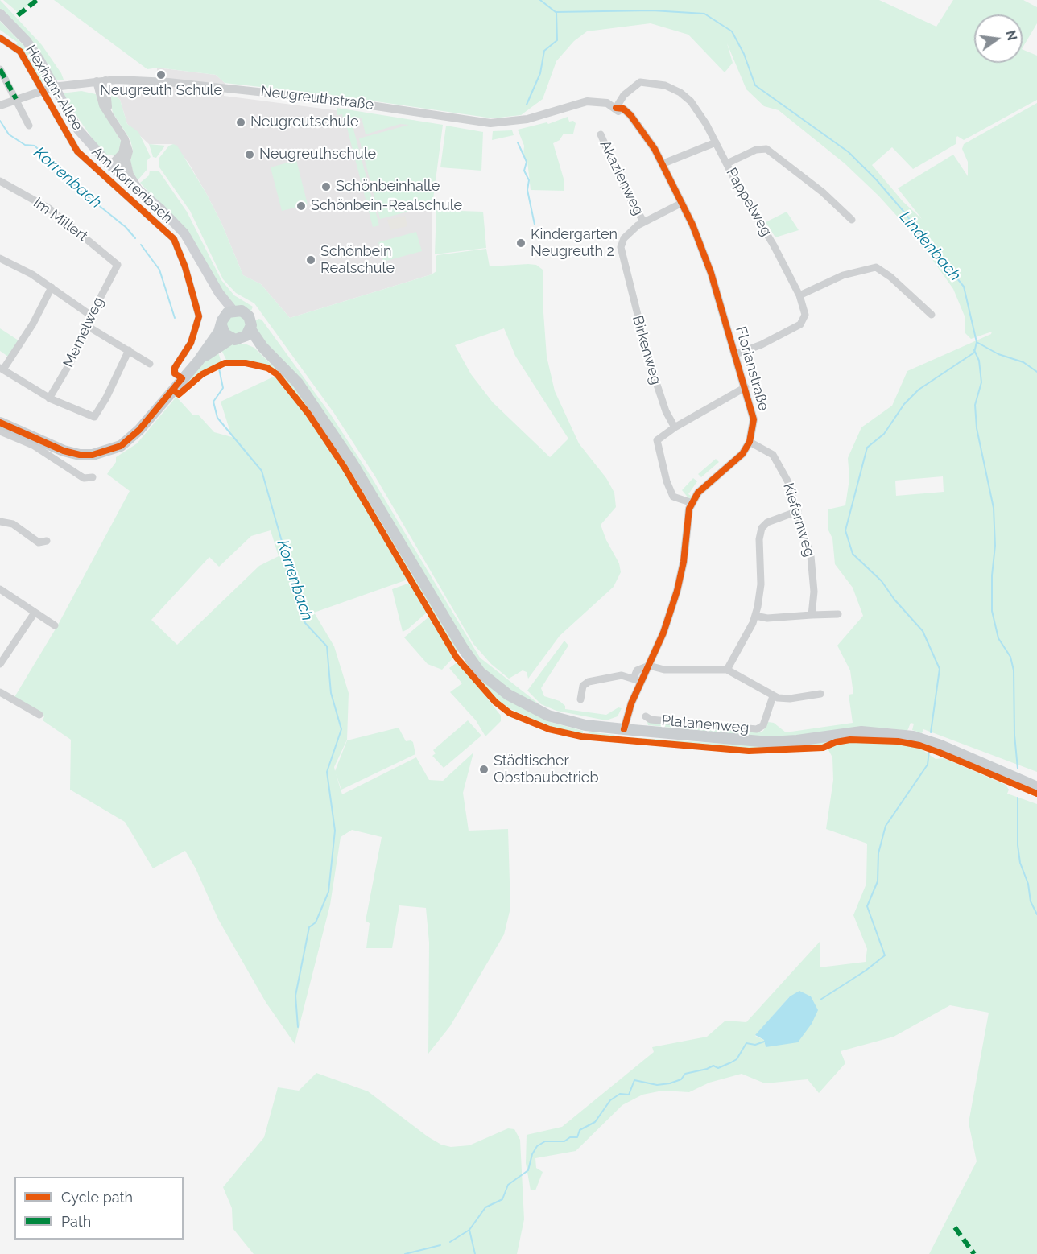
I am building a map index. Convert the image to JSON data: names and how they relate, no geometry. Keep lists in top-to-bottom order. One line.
{"streets":{"main road":["Hexham-Allee"],"street":["Neugreuthstraße","Akazienweg","Am Korrenbach","Pappelweg","Im Millert","Memelweg","Birkenweg","Florianstraße","Kiefernweg","Platanenweg"]},"crossings":[["Neugreuthstraße","Am Korrenbach"],["Neugreuthstraße","Pappelweg"],["Neugreuthstraße","Florianstraße"],["Akazienweg","Birkenweg"],["Pappelweg","Florianstraße"],["Im Millert","Memelweg"],["Birkenweg","Florianstraße"],["Florianstraße","Kiefernweg"]],"water":["Korrenbach","Lindenbach"],"places":["Neugreuth Schule","Neugreutschule","Neugreuthschule","Schönbeinhalle","Schönbein-Realschule","Kindergarten Neugreuth 2","Schönbein Realschule","Städtischer Obstbaubetrieb"],"legend":["Cycle path","Path"],"north":"right"}
